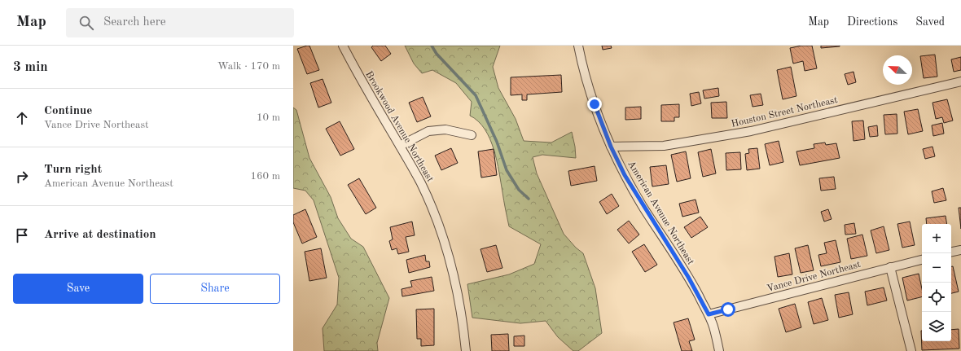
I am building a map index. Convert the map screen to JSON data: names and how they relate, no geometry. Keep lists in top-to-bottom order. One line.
{"streets":{"street":["Houston Street Northeast","Brookwood Avenue Northeast","American Avenue Northeast","Vance Drive Northeast"]},"crossings":[["Houston Street Northeast","American Avenue Northeast"],["American Avenue Northeast","Vance Drive Northeast"]],"north":"top left","page":{"header":"Map","search":"Search here","nav":["Map","Directions","Saved"],"heading":["3 min","Walk · 170 m"],"list":[["Continue","Vance Drive Northeast","10 m"],["Turn right","American Avenue Northeast","160 m"],"Arrive at destination"],"map_buttons":["+","−"],"buttons":["Save","Share"]}}
